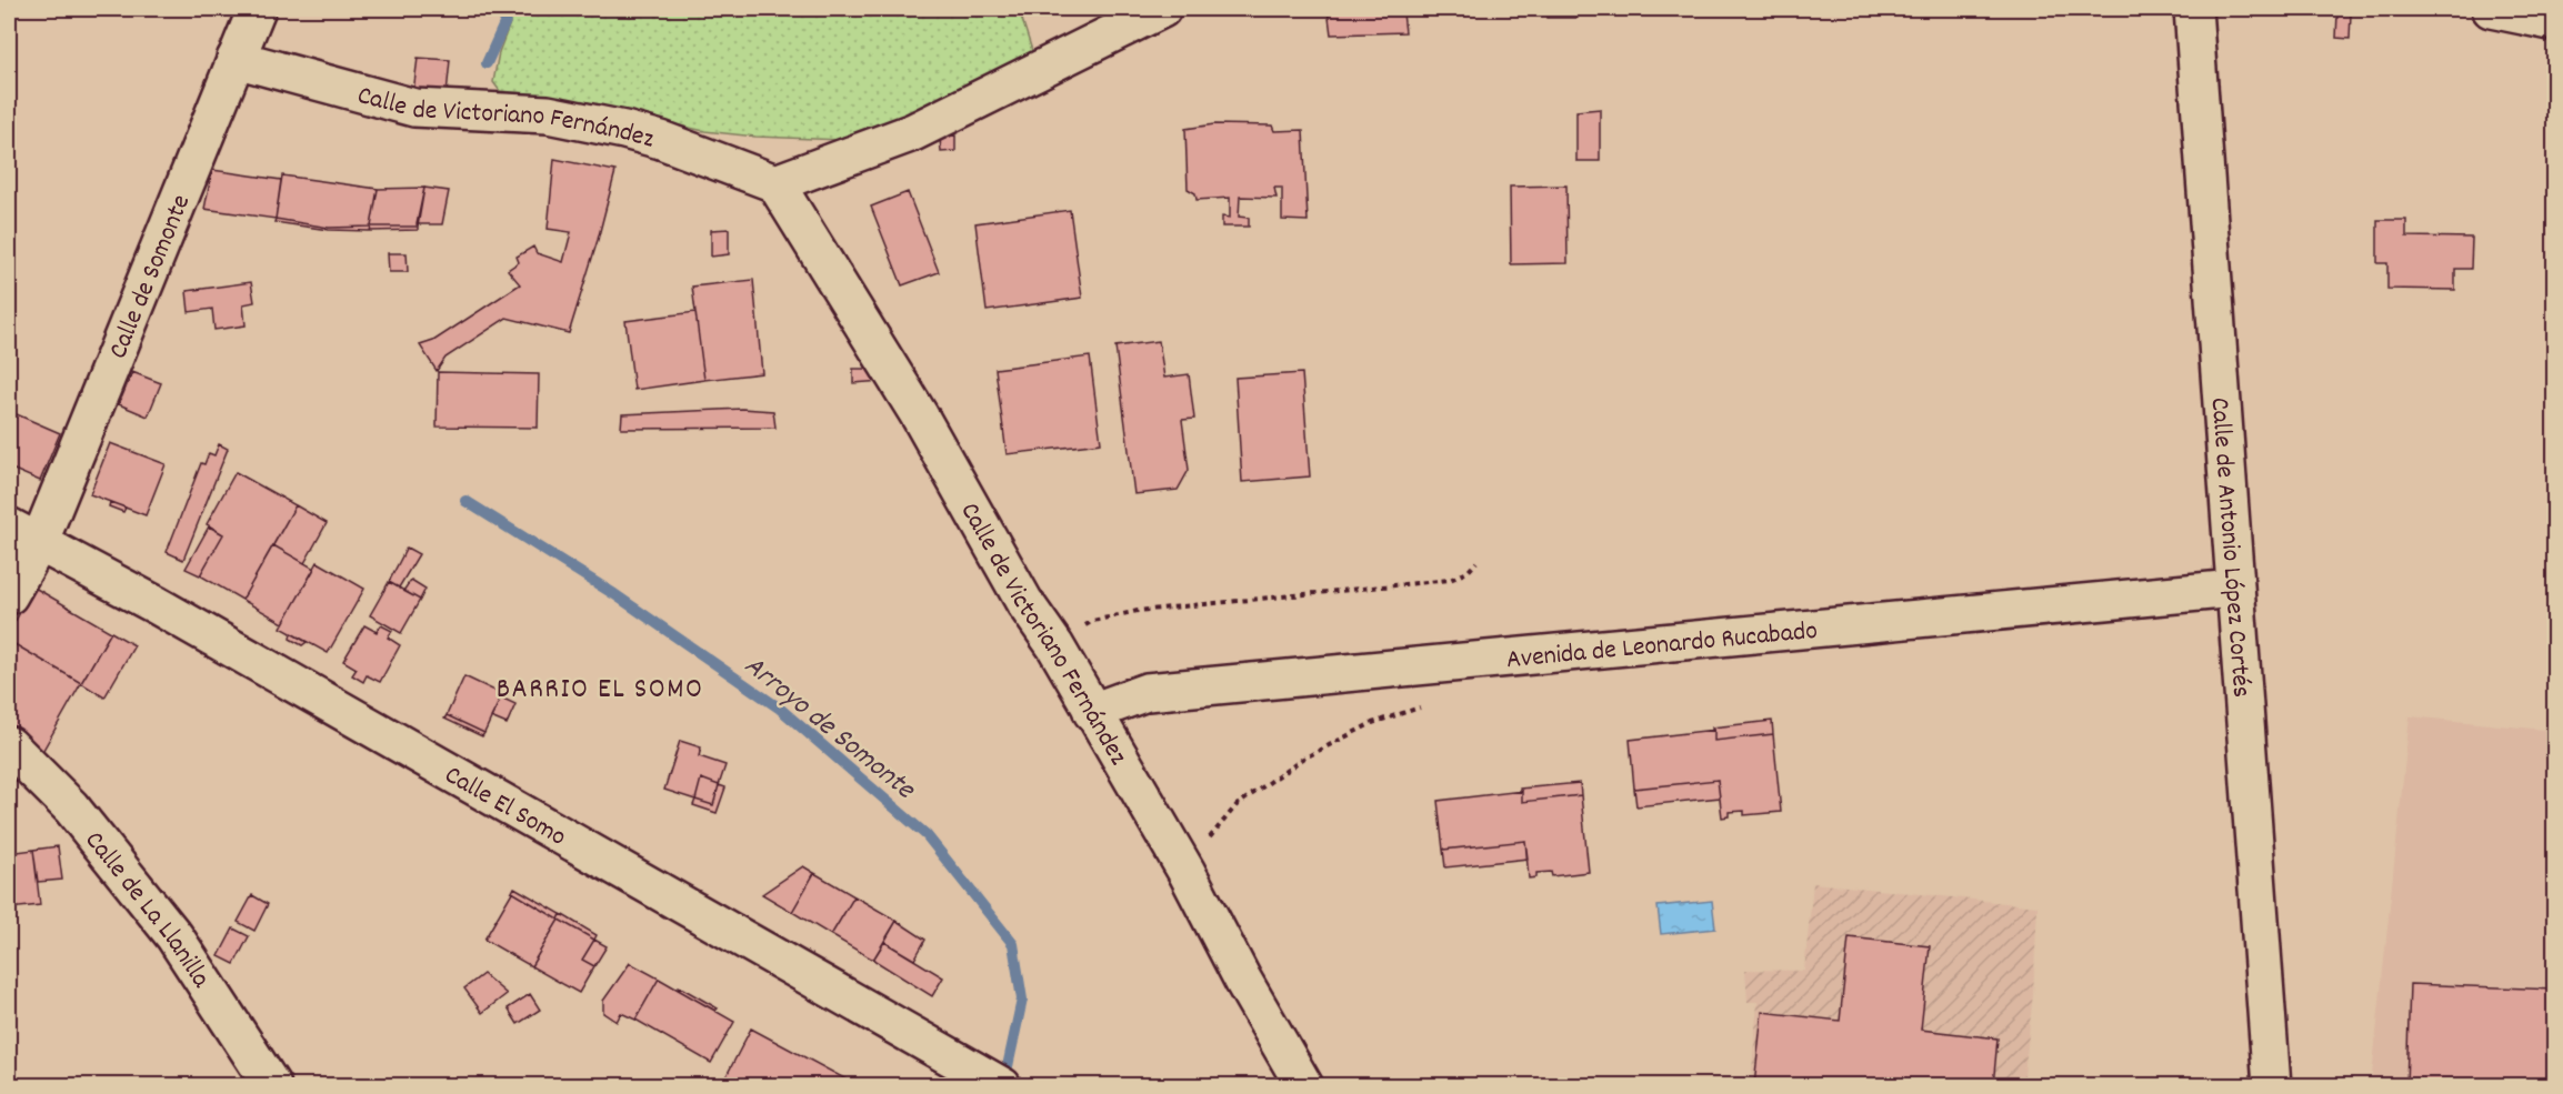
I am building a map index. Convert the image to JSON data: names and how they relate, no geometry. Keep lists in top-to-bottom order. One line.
{"streets":{"street":["Calle de Victoriano Fernández","Calle de Somonte","Calle de Antonio López Cortés","Avenida de Leonardo Rucabado","Calle El Somo","Calle de La Llanilla"]},"crossings":[["Calle de Victoriano Fernández","Calle de Somonte"],["Calle de Victoriano Fernández","Avenida de Leonardo Rucabado"],["Calle de Somonte","Calle El Somo"],["Calle de Antonio López Cortés","Avenida de Leonardo Rucabado"]],"districts":["BARRIO EL SOMO"],"water":["Arroyo de Somonte"]}
